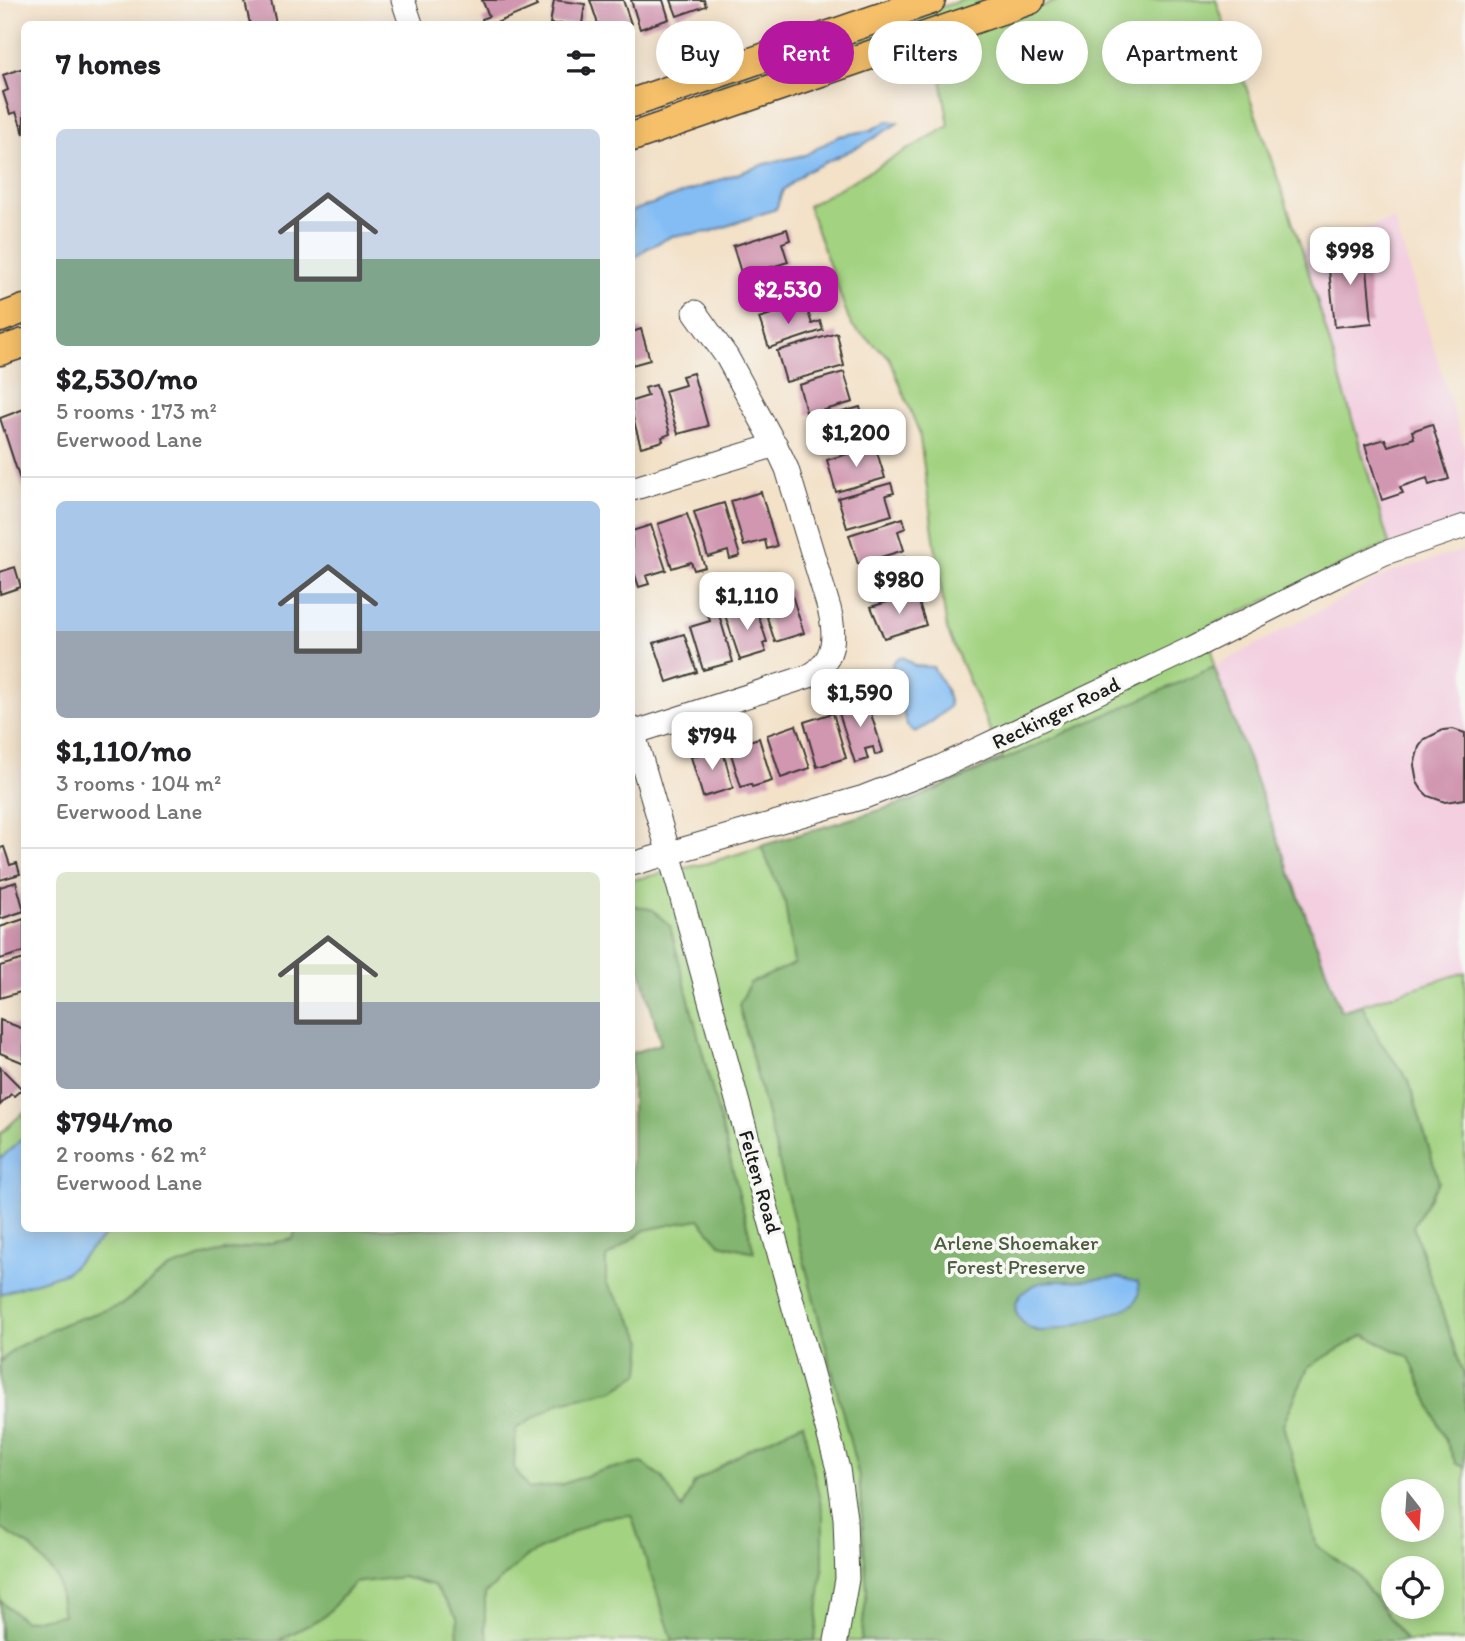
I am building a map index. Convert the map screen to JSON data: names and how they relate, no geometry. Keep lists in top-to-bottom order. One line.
{"streets":{"street":["Reckinger Road","Felten Road"]},"crossings":[["Reckinger Road","Felten Road"]],"parks":["Arlene Shoemaker Forest Preserve"],"north":"bottom","page":{"chip":["Buy","Rent","Filters","New","Apartment"],"heading":"7 homes","list":[{"name":"$2,530/mo","note":"5 rooms · 173 m² · Everwood Lane"},{"name":"$1,110/mo","note":"3 rooms · 104 m² · Everwood Lane"},{"name":"$794/mo","note":"2 rooms · 62 m² · Everwood Lane"}],"price":["$998","$2,530","$1,200","$980","$1,110","$1,590","$794"]}}
